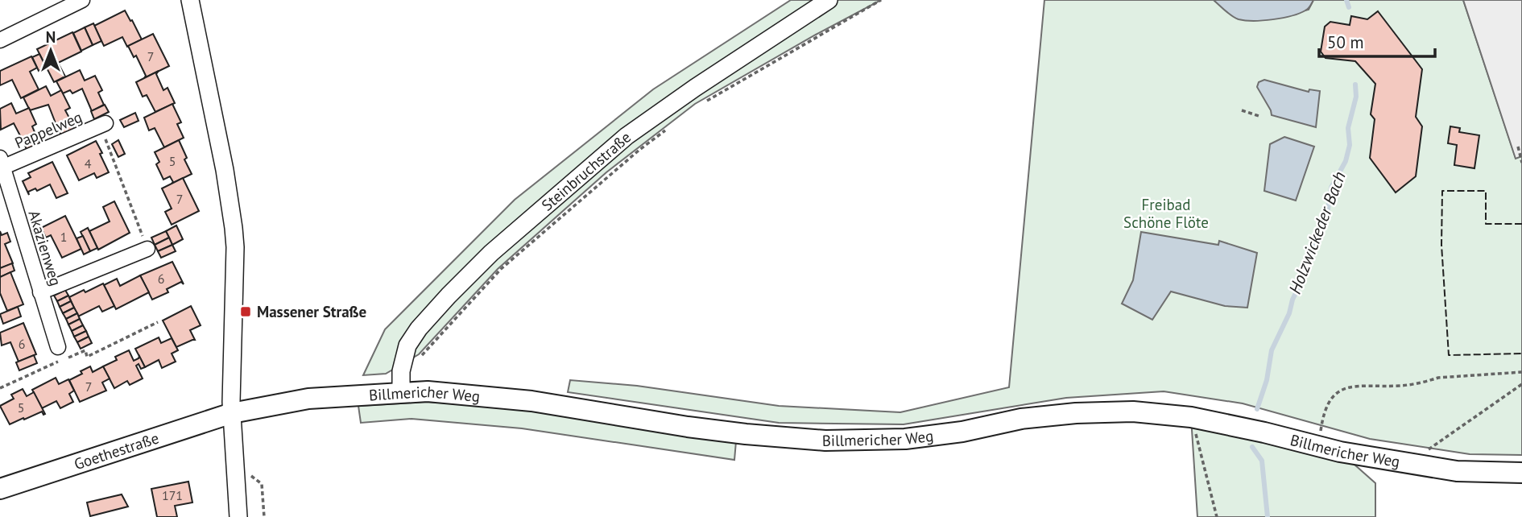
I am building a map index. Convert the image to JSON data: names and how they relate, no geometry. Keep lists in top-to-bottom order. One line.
{"streets":{"main road":["Billmericher Weg","Goethestraße"],"street":["Pappelweg","Steinbruchstraße","Akazienweg"]},"crossings":[["Pappelweg","Akazienweg"],["Steinbruchstraße","Billmericher Weg"],["Billmericher Weg","Goethestraße"]],"water":["Holzwickeder Bach"],"parks":["Freibad Schöne Flöte"],"places":{"transit":["Massener Straße"]},"house_numbers":["7","5","4","7","1","6","6","7","5","171"],"scale_bar":"50 m","north":"top"}
